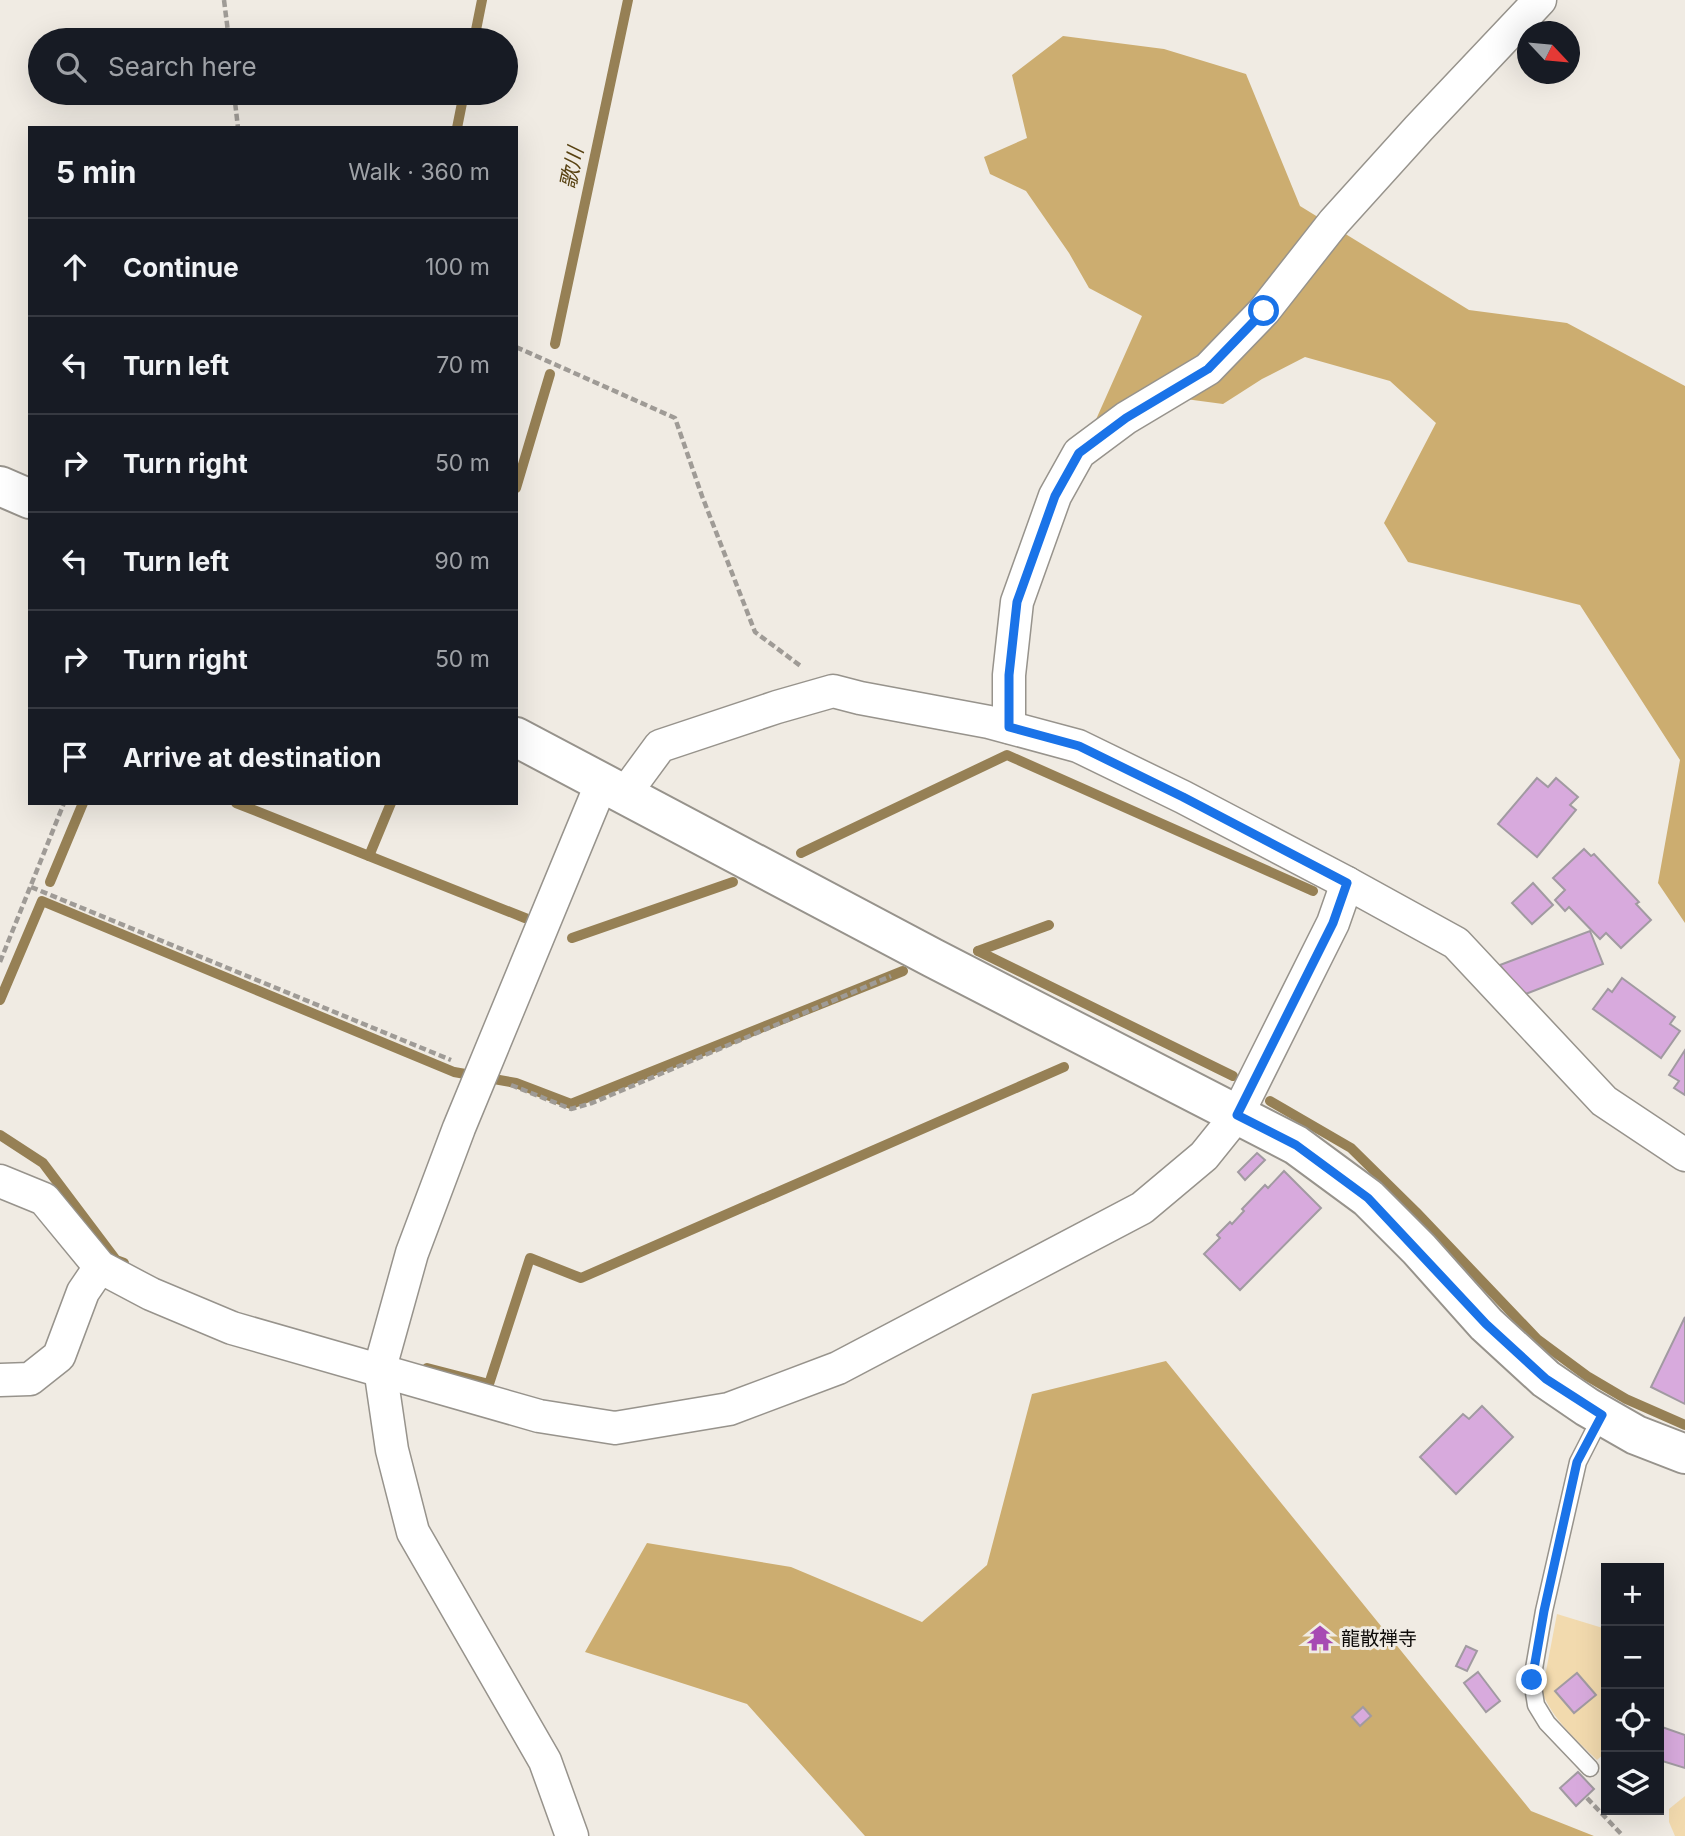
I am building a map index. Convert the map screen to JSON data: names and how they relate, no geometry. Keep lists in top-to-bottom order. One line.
{"water":["歌川"],"places":{"temple":["龍散禅寺"]},"north":"bottom right","page":{"search":"Search here","heading":["5 min","Walk · 360 m"],"list":[["Continue","100 m"],["Turn left","70 m"],["Turn right","50 m"],["Turn left","90 m"],["Turn right","50 m"],"Arrive at destination"],"map_buttons":["+","−"]}}
